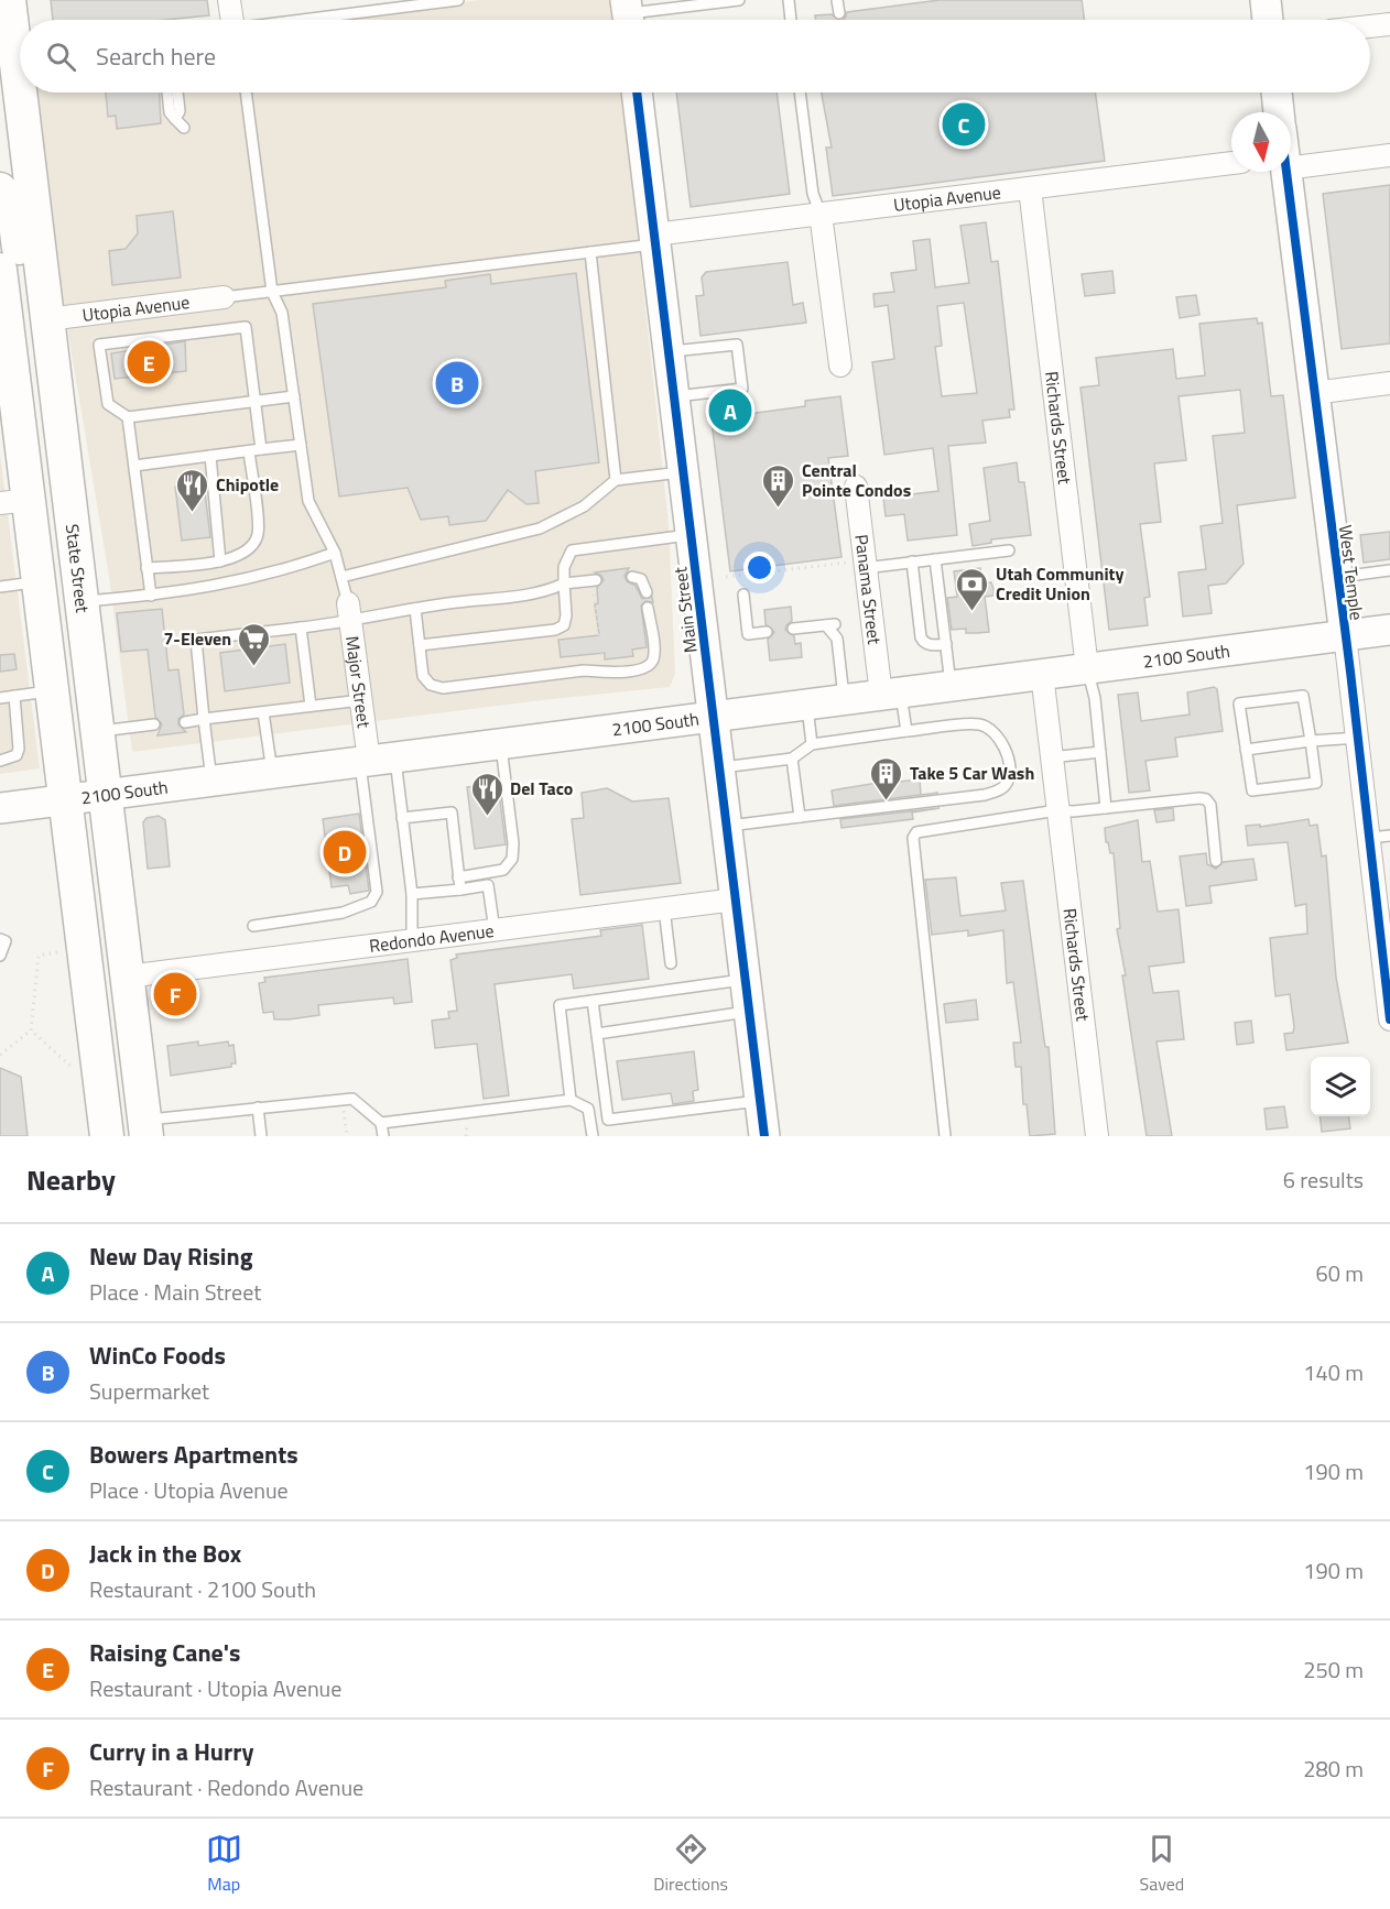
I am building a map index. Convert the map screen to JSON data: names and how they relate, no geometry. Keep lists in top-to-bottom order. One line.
{"streets":{"main road":["State Street"],"street":["Utopia Avenue","Richards Street","West Temple","Panama Street","Main Street","2100 South","Major Street","Redondo Avenue"]},"crossings":[["Utopia Avenue","Richards Street"],["Utopia Avenue","State Street"],["Utopia Avenue","Main Street"],["Richards Street","2100 South"],["State Street","2100 South"],["State Street","Redondo Avenue"],["West Temple","2100 South"],["Panama Street","2100 South"],["Main Street","2100 South"],["Main Street","Redondo Avenue"],["2100 South","Major Street"]],"places":{"building":["Central Pointe Condos","Take 5 Car Wash"],"restaurant":["Chipotle","Del Taco"],"bank":["Utah Community Credit Union"],"supermarket":["7-Eleven"]},"north":"bottom","page":{"search":"Search here","pins":["C","E","B","A","D","F"],"heading":["Nearby","6 results"],"list":[{"mark":"A","name":"New Day Rising","note":"Place · Main Street","value":"60 m"},{"mark":"B","name":"WinCo Foods","note":"Supermarket","value":"140 m"},{"mark":"C","name":"Bowers Apartments","note":"Place · Utopia Avenue","value":"190 m"},{"mark":"D","name":"Jack in the Box","note":"Restaurant · 2100 South","value":"190 m"},{"mark":"E","name":"Raising Cane's","note":"Restaurant · Utopia Avenue","value":"250 m"},{"mark":"F","name":"Curry in a Hurry","note":"Restaurant · Redondo Avenue","value":"280 m"}],"nav":["Map","Directions","Saved"]}}
